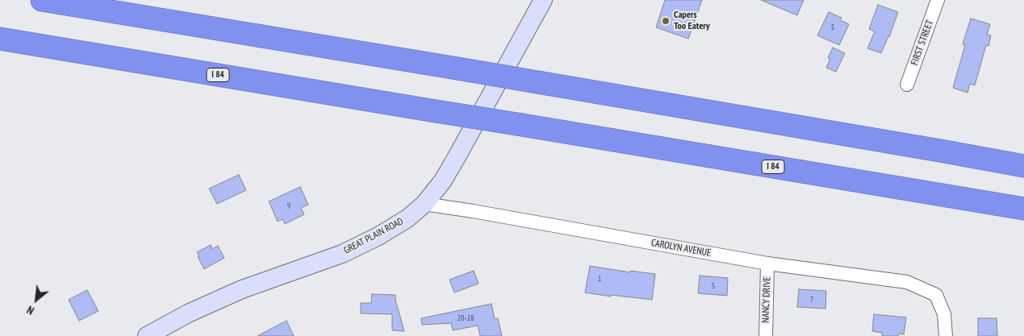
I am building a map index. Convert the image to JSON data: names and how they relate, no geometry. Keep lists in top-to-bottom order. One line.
{"streets":{"highway":["I 84"],"main road":["GREAT PLAIN ROAD"],"street":["FIRST STREET","CAROLYN AVENUE","NANCY DRIVE"]},"crossings":[["GREAT PLAIN ROAD","CAROLYN AVENUE"],["CAROLYN AVENUE","NANCY DRIVE"]],"places":["Capers Too Eatery"],"house_numbers":["5","9","1","5","7","20-28"],"north":"bottom left"}
